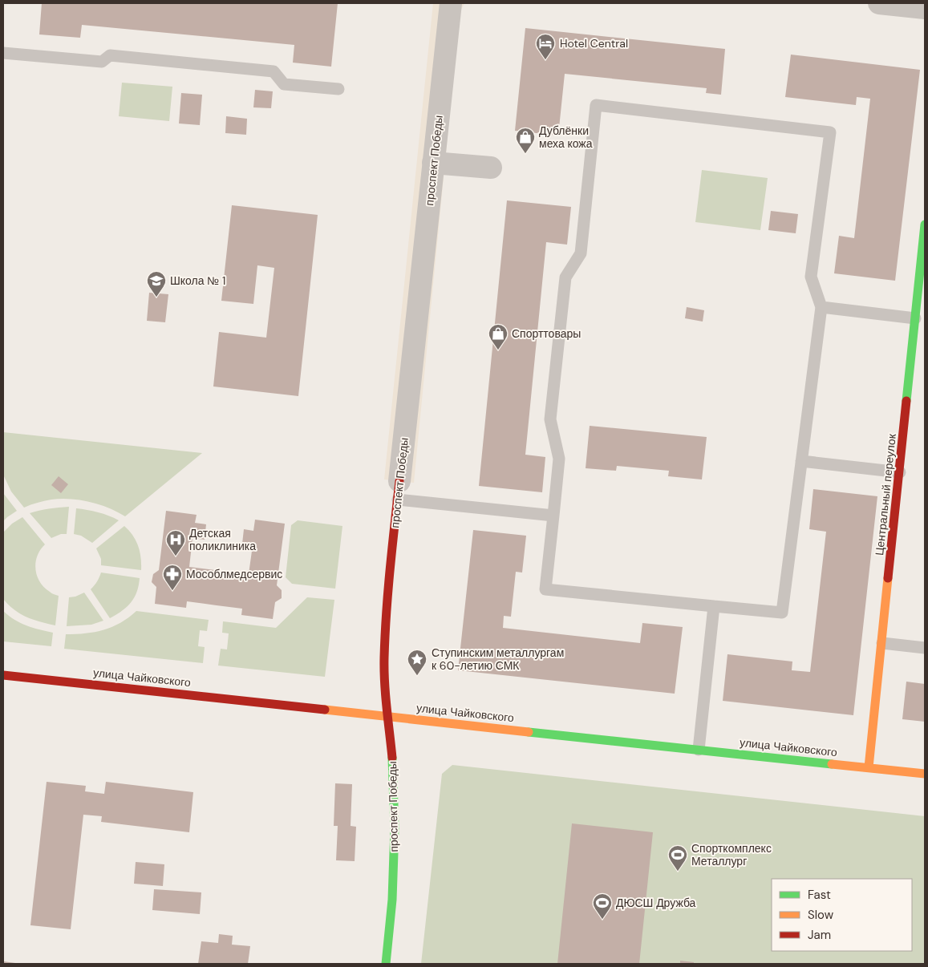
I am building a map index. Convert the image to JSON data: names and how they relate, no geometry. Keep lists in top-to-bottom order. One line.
{"streets":{"main road":["проспект Победы","Центральный переулок","улица Чайковского"]},"crossings":[["проспект Победы","улица Чайковского"],["Центральный переулок","улица Чайковского"]],"places":{"hotel":["Hotel Central"],"shop":["Дублёнки меха кожа","Спорттовары"],"school or university":["Школа № 1"],"hospital":["Детская поликлиника"],"pharmacy":["Мособлмедсервис"],"place":["Ступинским металлургам к 60-летию СМК"],"sports":["Спорткомплекс Металлург","ДЮСШ Дружба"]},"legend":["Fast","Slow","Jam"]}
